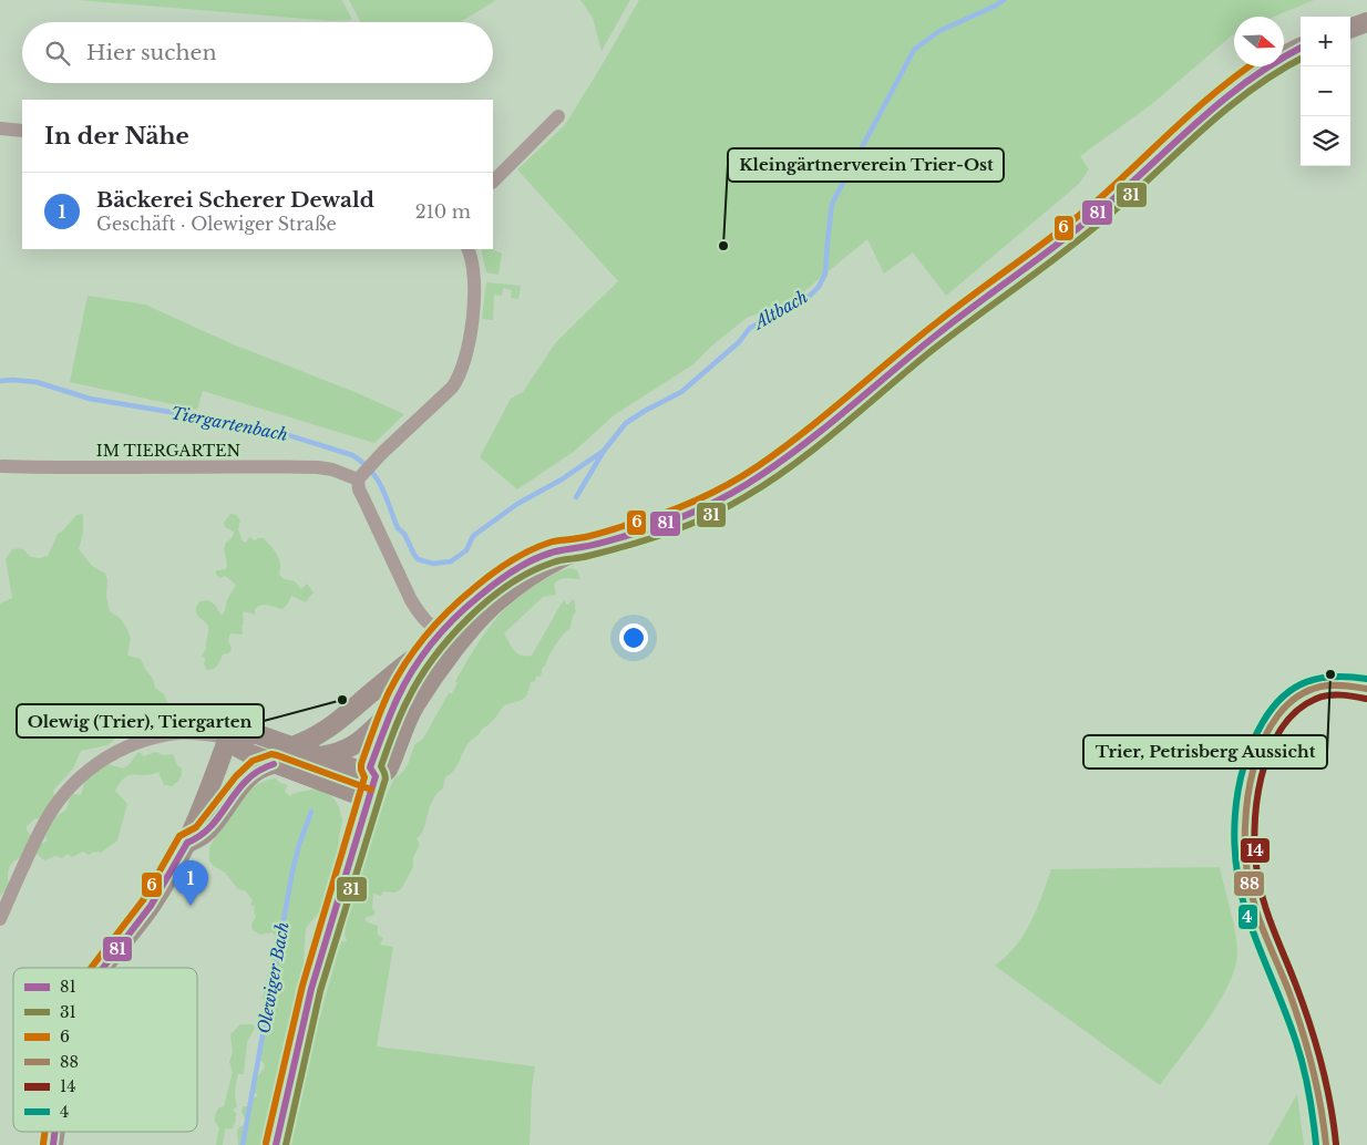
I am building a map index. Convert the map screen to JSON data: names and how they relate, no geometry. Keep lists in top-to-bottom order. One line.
{"streets":{"street":["IM TIERGARTEN"]},"water":["Altbach","Tiergartenbach","Olewiger Bach"],"places":["Kleingärtnerverein Trier-Ost","Trier, Petrisberg Aussicht","Olewig (Trier), Tiergarten"],"lines":["transit line 81","transit line 31","transit line 6","transit line 4","transit line 88","transit line 14"],"legend":["81","31","6","88","14","4"],"north":"right","page":{"map_buttons":["+","−"],"search":"Hier suchen","heading":"In der Nähe","list":[{"mark":"1","name":"Bäckerei Scherer Dewald","note":"Geschäft · Olewiger Straße","value":"210 m"}],"pins":"1"}}
